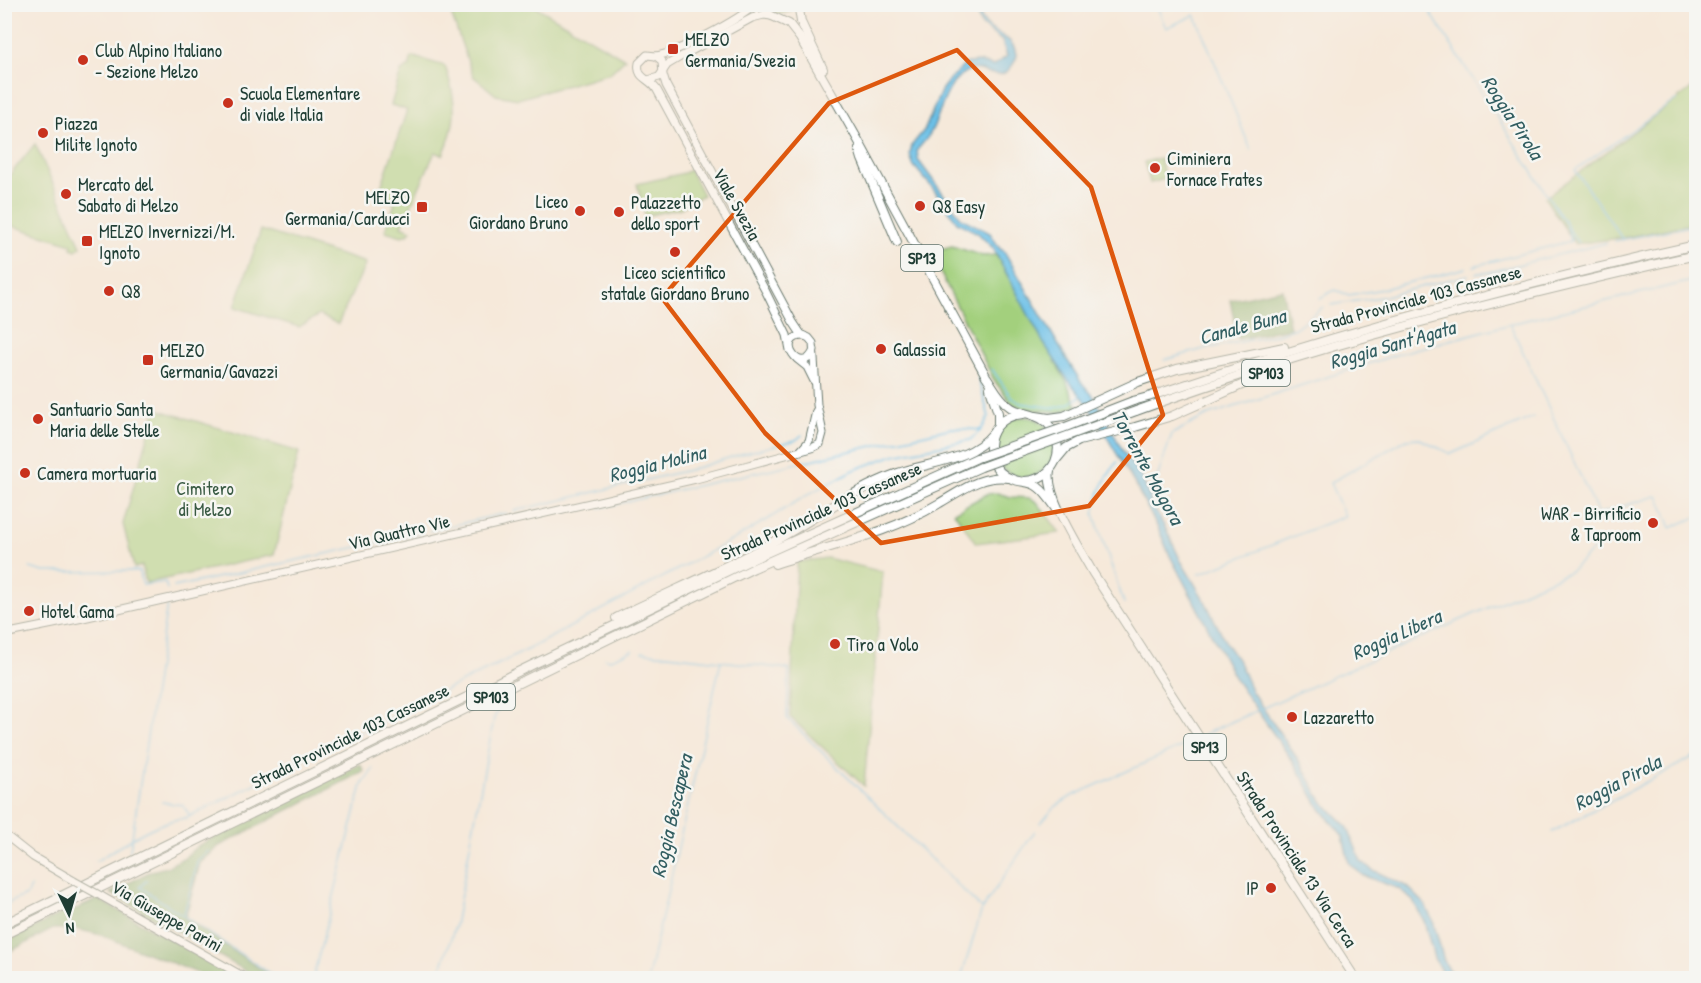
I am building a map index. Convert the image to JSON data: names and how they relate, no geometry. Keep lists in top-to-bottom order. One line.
{"streets":{"main road":["SP13","Strada Provinciale 103 Cassanese","SP103","Strada Provinciale 13 Via Cerca"],"street":["Viale Svezia","Via Quattro Vie","Via Giuseppe Parini"]},"crossings":[["SP13","SP103"],["SP13","Strada Provinciale 13 Via Cerca"],["Strada Provinciale 103 Cassanese","SP103"],["SP103","Strada Provinciale 13 Via Cerca"]],"water":["Roggia Pirola","Canale Buna","Roggia Sant'Agata","Roggia Molina","Torrente Molgora","Roggia Libera","Roggia Bescapera"],"parks":["Cimitero di Melzo"],"places":{"transit":["MELZO Germania/Svezia","MELZO Germania/Carducci","MELZO Invernizzi/M. Ignoto","MELZO Germania/Gavazzi"],"other":["Club Alpino Italiano - Sezione Melzo","Scuola Elementare di viale Italia","Piazza Milite Ignoto","Ciminiera Fornace Frates","Mercato del Sabato di Melzo","Q8 Easy","Liceo Giordano Bruno","Palazzetto dello sport","Liceo scientifico statale Giordano Bruno","Q8","Galassia","Santuario Santa Maria delle Stelle","Camera mortuaria","WAR - Birrificio & Taproom","Hotel Gama","Tiro a Volo","Lazzaretto","IP"]},"north":"bottom"}
